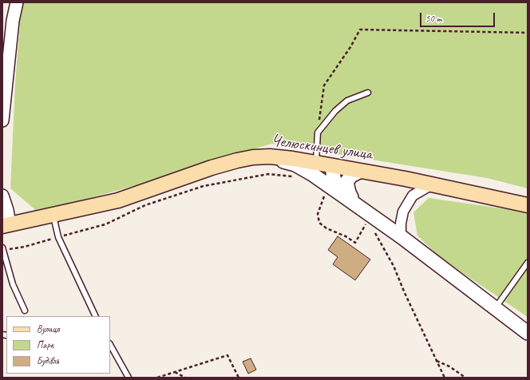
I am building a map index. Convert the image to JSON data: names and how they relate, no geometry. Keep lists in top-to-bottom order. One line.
{"streets":{"main road":["Челюскинцев улица"]},"legend":["Вулиця","Парк","Будівля"],"scale_bar":"50 m"}
